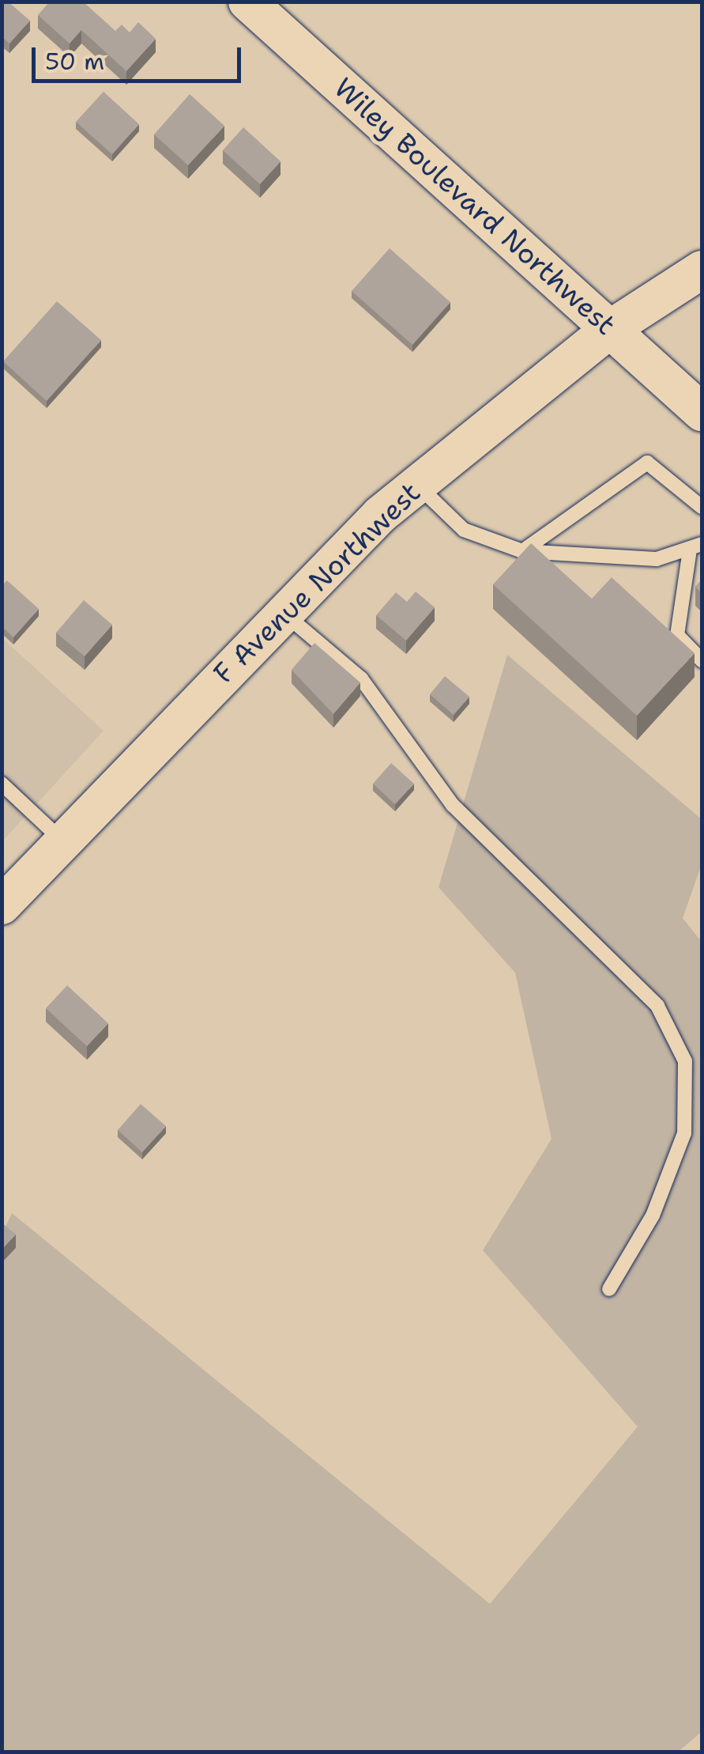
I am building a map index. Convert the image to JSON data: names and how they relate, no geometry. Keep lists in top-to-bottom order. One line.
{"streets":{"main road":["Wiley Boulevard Northwest","F Avenue Northwest"]},"crossings":[["Wiley Boulevard Northwest","F Avenue Northwest"]],"scale_bar":"50 m"}
